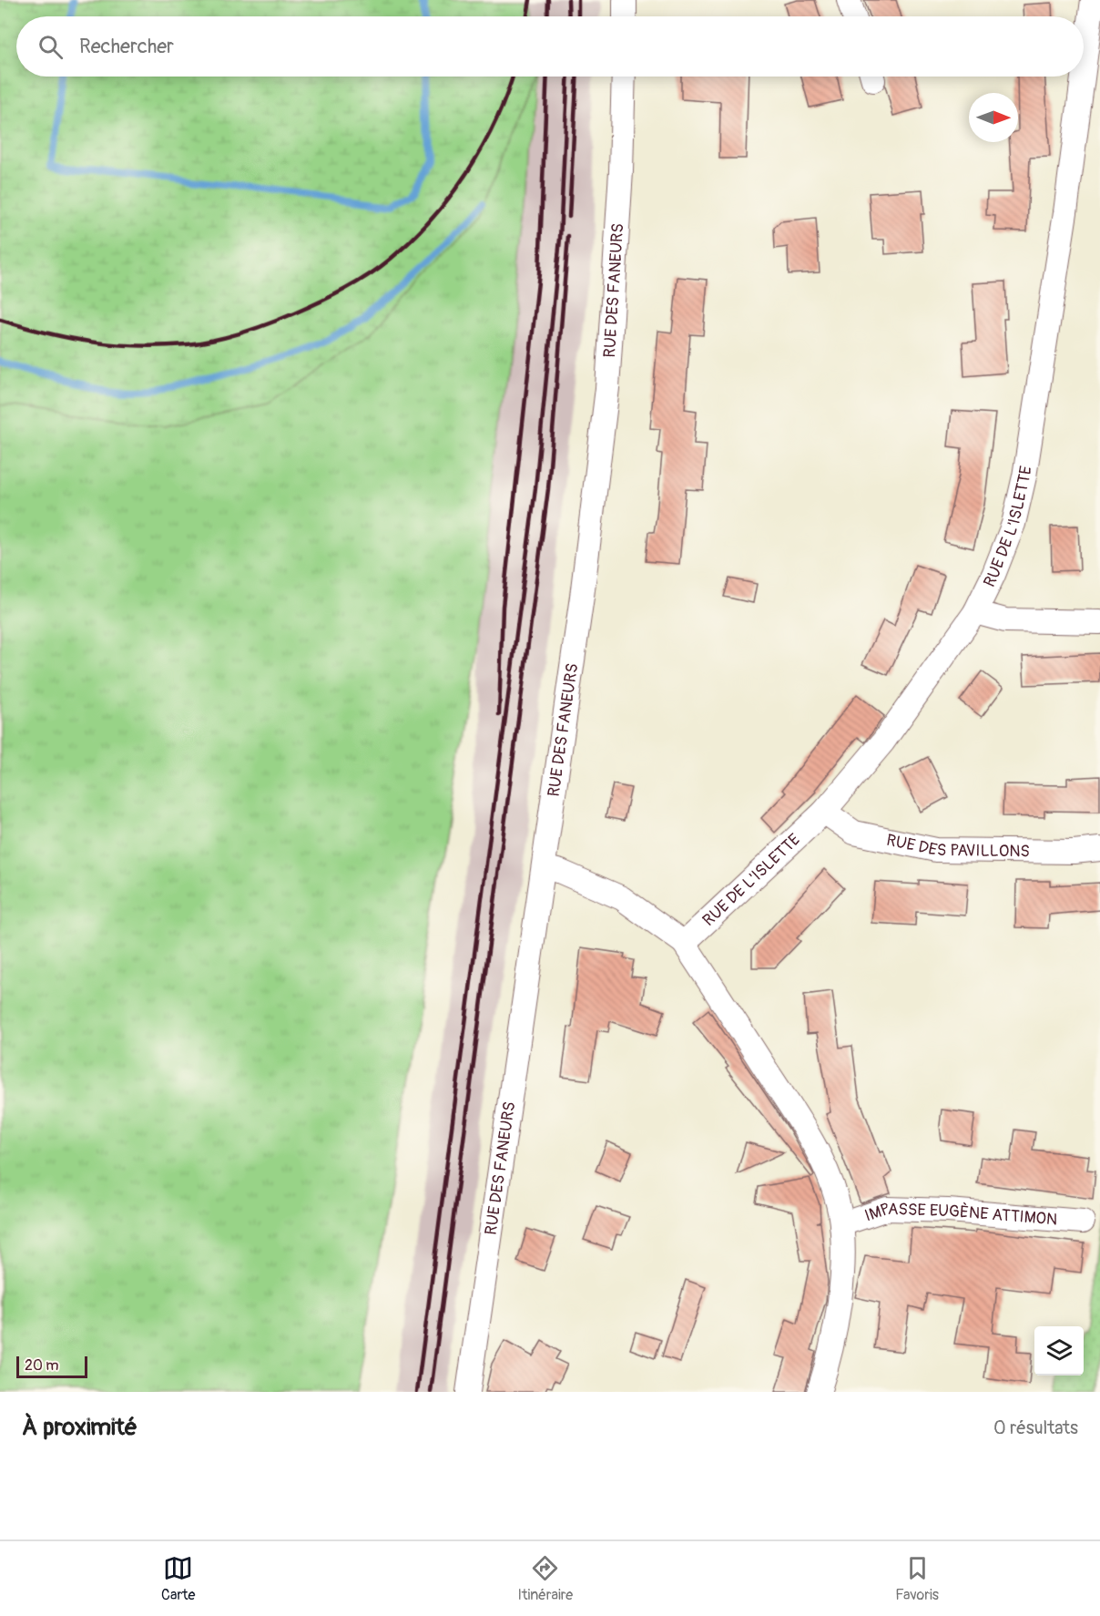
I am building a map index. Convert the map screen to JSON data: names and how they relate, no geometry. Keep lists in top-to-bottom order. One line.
{"streets":{"street":["RUE DES FANEURS","RUE DE L'ISLETTE","RUE DES PAVILLONS","IMPASSE EUGÈNE ATTIMON"]},"crossings":[["RUE DE L'ISLETTE","RUE DES PAVILLONS"]],"scale_bar":"20 m","north":"right","page":{"search":"Rechercher","scale":"20 m","heading":["À proximité","0 résultats"],"nav":["Carte","Itinéraire","Favoris"]}}
